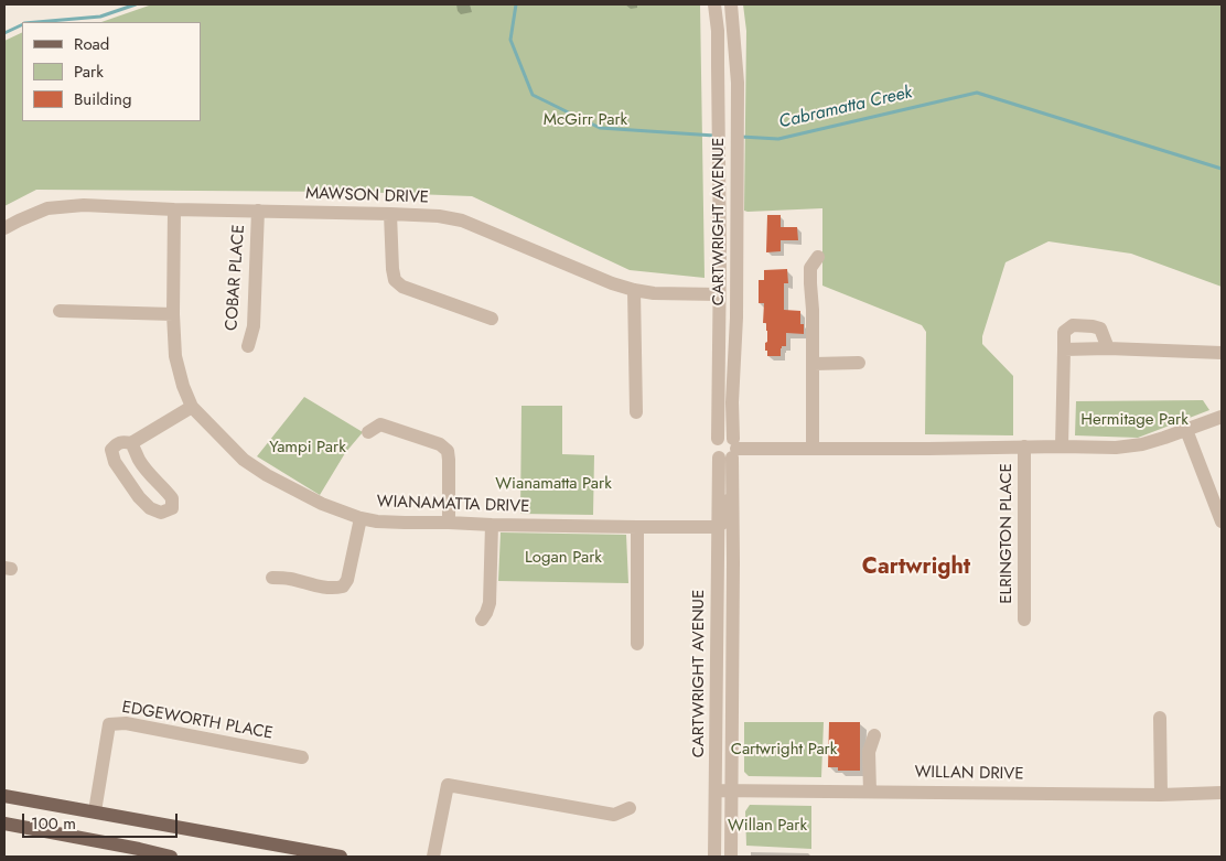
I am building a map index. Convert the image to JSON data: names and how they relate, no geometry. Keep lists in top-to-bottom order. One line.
{"streets":{"street":["MAWSON DRIVE","CARTWRIGHT AVENUE","COBAR PLACE","WIANAMATTA DRIVE","ELRINGTON PLACE","EDGEWORTH PLACE","WILLAN DRIVE"]},"crossings":[["MAWSON DRIVE","CARTWRIGHT AVENUE"],["MAWSON DRIVE","COBAR PLACE"],["MAWSON DRIVE","WIANAMATTA DRIVE"],["CARTWRIGHT AVENUE","WIANAMATTA DRIVE"],["CARTWRIGHT AVENUE","WILLAN DRIVE"]],"districts":["Cartwright"],"water":["Cabramatta Creek"],"parks":["McGirr Park","Hermitage Park","Yampi Park","Wianamatta Park","Logan Park","Cartwright Park","Willan Park"],"legend":["Road","Park","Building"],"scale_bar":"100 m"}
